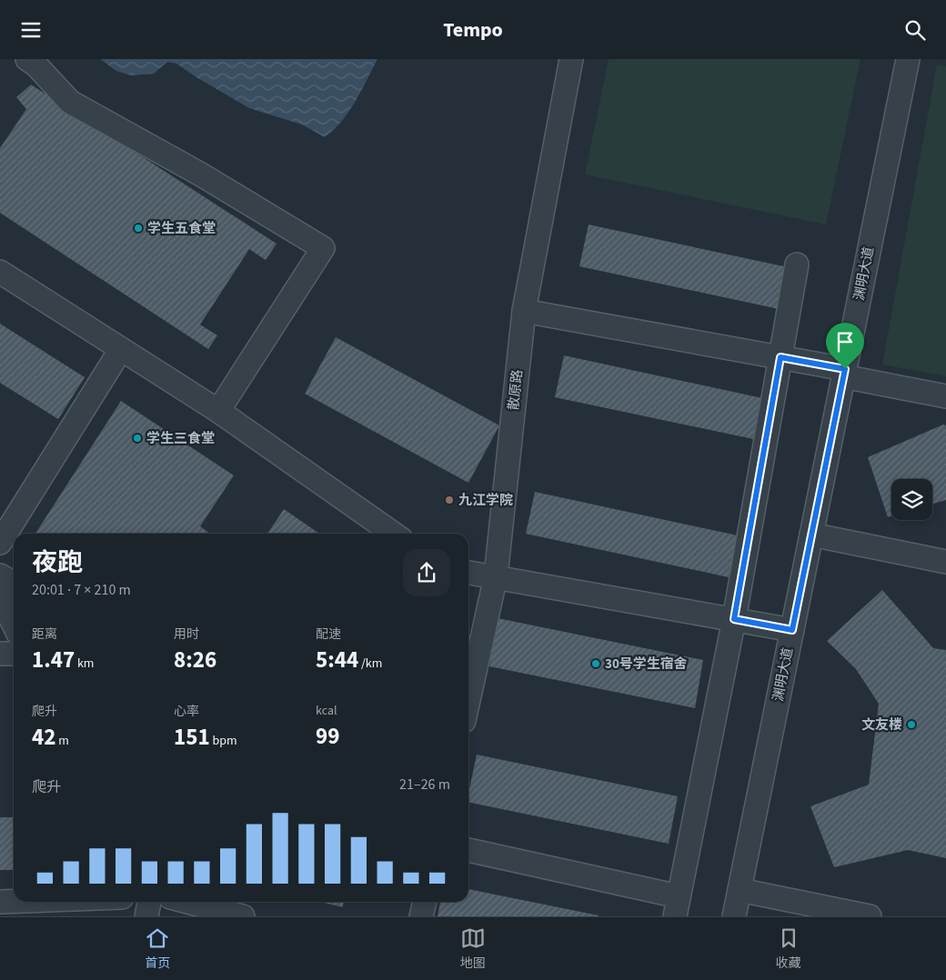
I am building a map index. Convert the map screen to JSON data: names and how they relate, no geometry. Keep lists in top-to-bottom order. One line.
{"streets":{"street":["渊明大道","散原路"]},"places":["学生五食堂","学生三食堂","九江学院","30号学生宿舍","文友楼"],"page":{"header":"Tempo","heading":["夜跑","20:01 · 7 × 210 m"],"stats":[["距离","1.47 km"],["用时","8:26"],["配速","5:44 /km"],["爬升","42 m"],["心率","151 bpm"],["kcal","99"]],"chart":["爬升","21–26 m"],"tabs":["首页","地图","收藏"]}}
